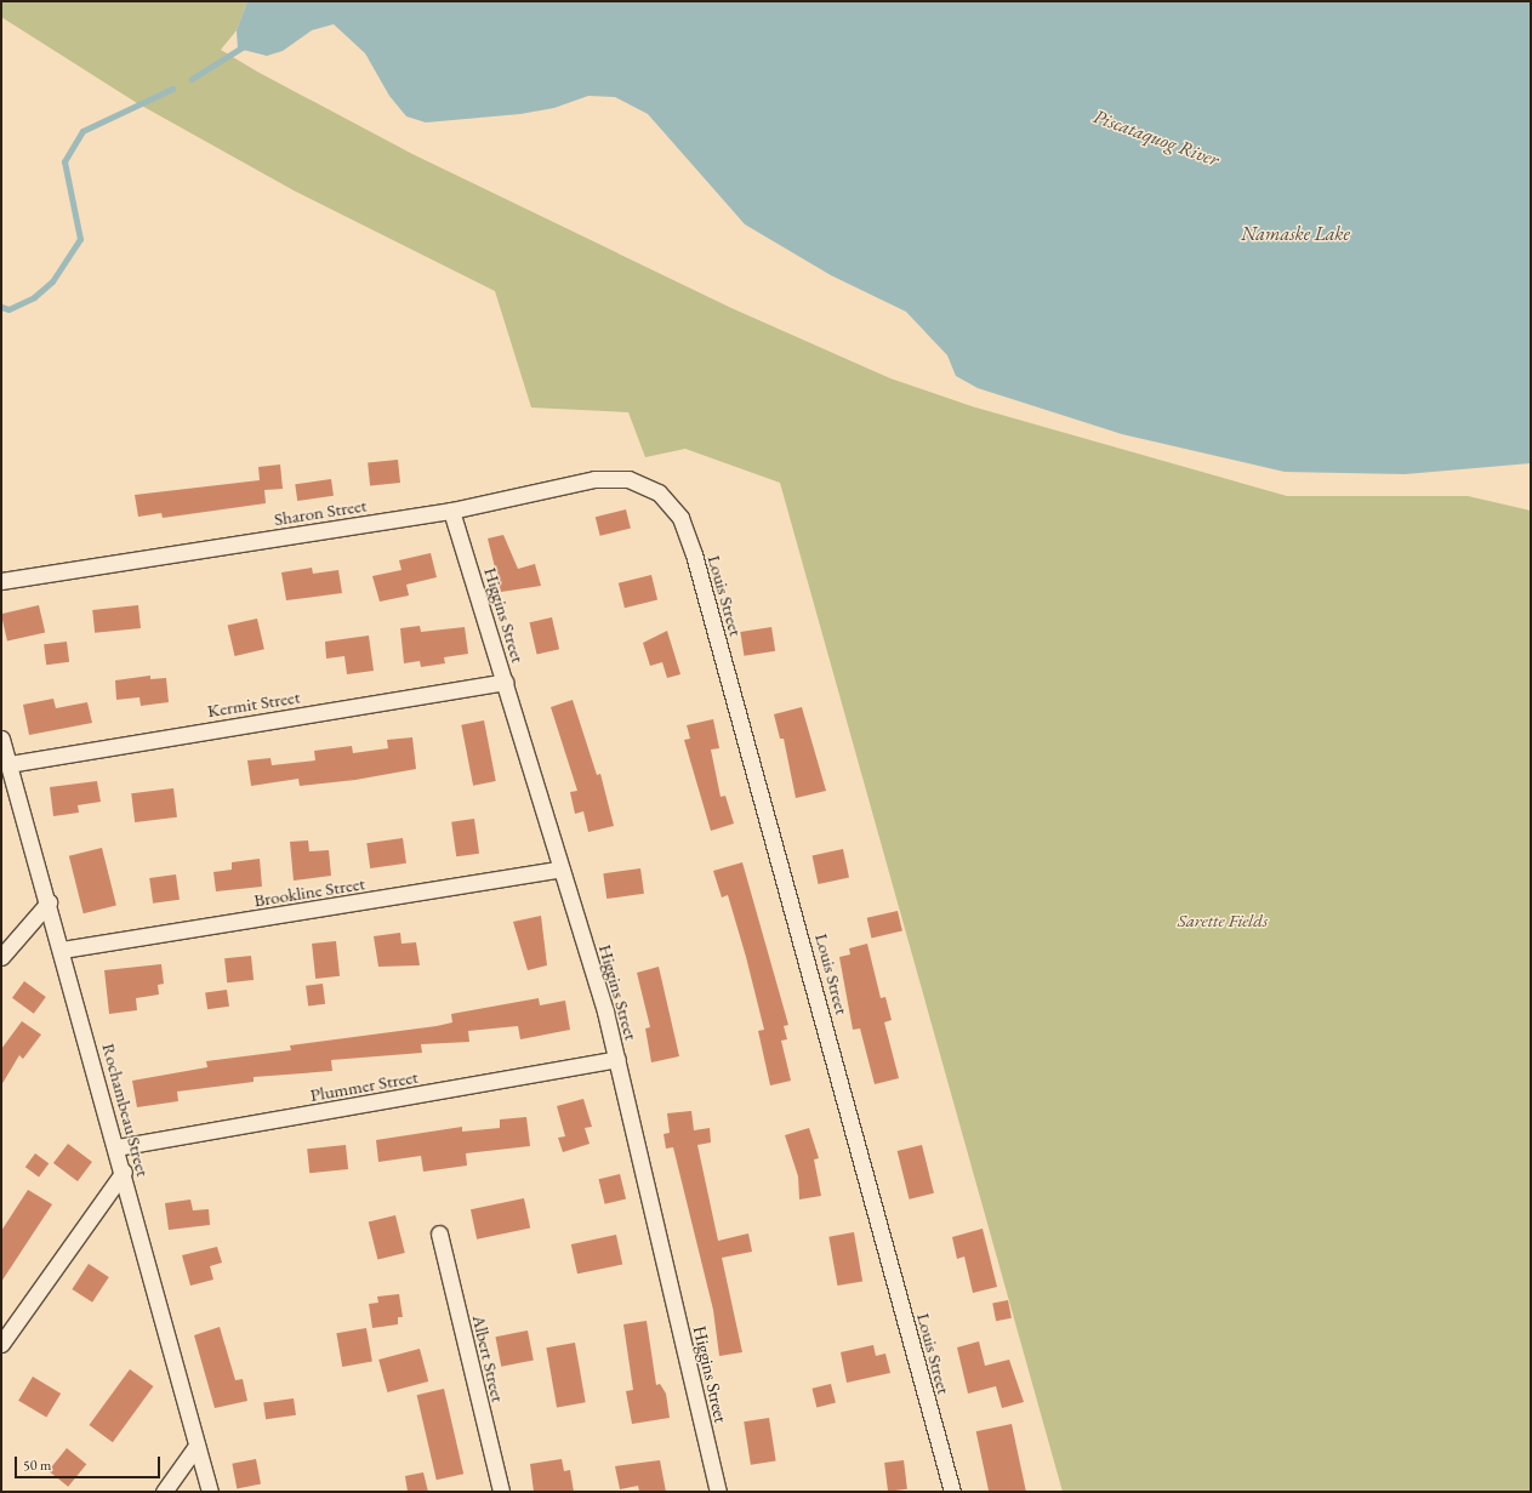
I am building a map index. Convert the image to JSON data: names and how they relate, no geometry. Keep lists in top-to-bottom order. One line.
{"streets":{"street":["Sharon Street","Louis Street","Higgins Street","Kermit Street","Brookline Street","Plummer Street","Rochambeau Street","Albert Street"]},"crossings":[["Sharon Street","Louis Street"],["Sharon Street","Higgins Street"],["Higgins Street","Kermit Street"],["Higgins Street","Brookline Street"],["Higgins Street","Plummer Street"],["Kermit Street","Rochambeau Street"],["Brookline Street","Rochambeau Street"],["Plummer Street","Rochambeau Street"]],"water":["Piscataquog River","Namaske Lake"],"parks":["Sarette Fields"],"scale_bar":"50 m"}
